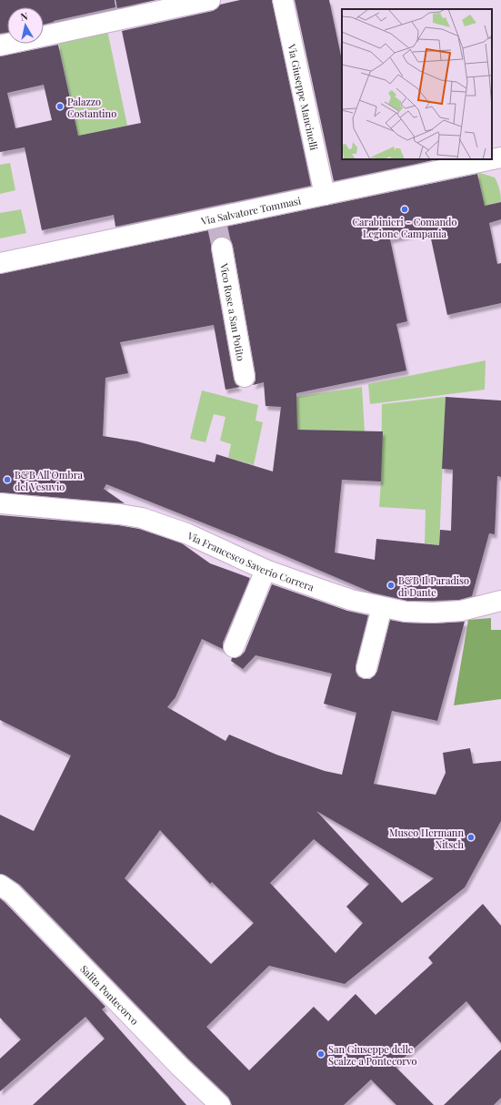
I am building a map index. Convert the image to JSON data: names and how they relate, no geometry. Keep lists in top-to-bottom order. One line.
{"streets":{"street":["Via Giuseppe Mancinelli","Via Salvatore Tommasi","Vico Rose a San Potito","Via Francesco Saverio Correra","Salita Pontecorvo"]},"crossings":[["Via Giuseppe Mancinelli","Via Salvatore Tommasi"]],"places":["Palazzo Costantino","Carabinieri - Comando Legione Campania","B&B All'Ombra del Vesuvio","B&B Il Paradiso di Dante","Museo Hermann Nitsch","San Giuseppe delle Scalze a Pontecorvo"],"north":"top"}
